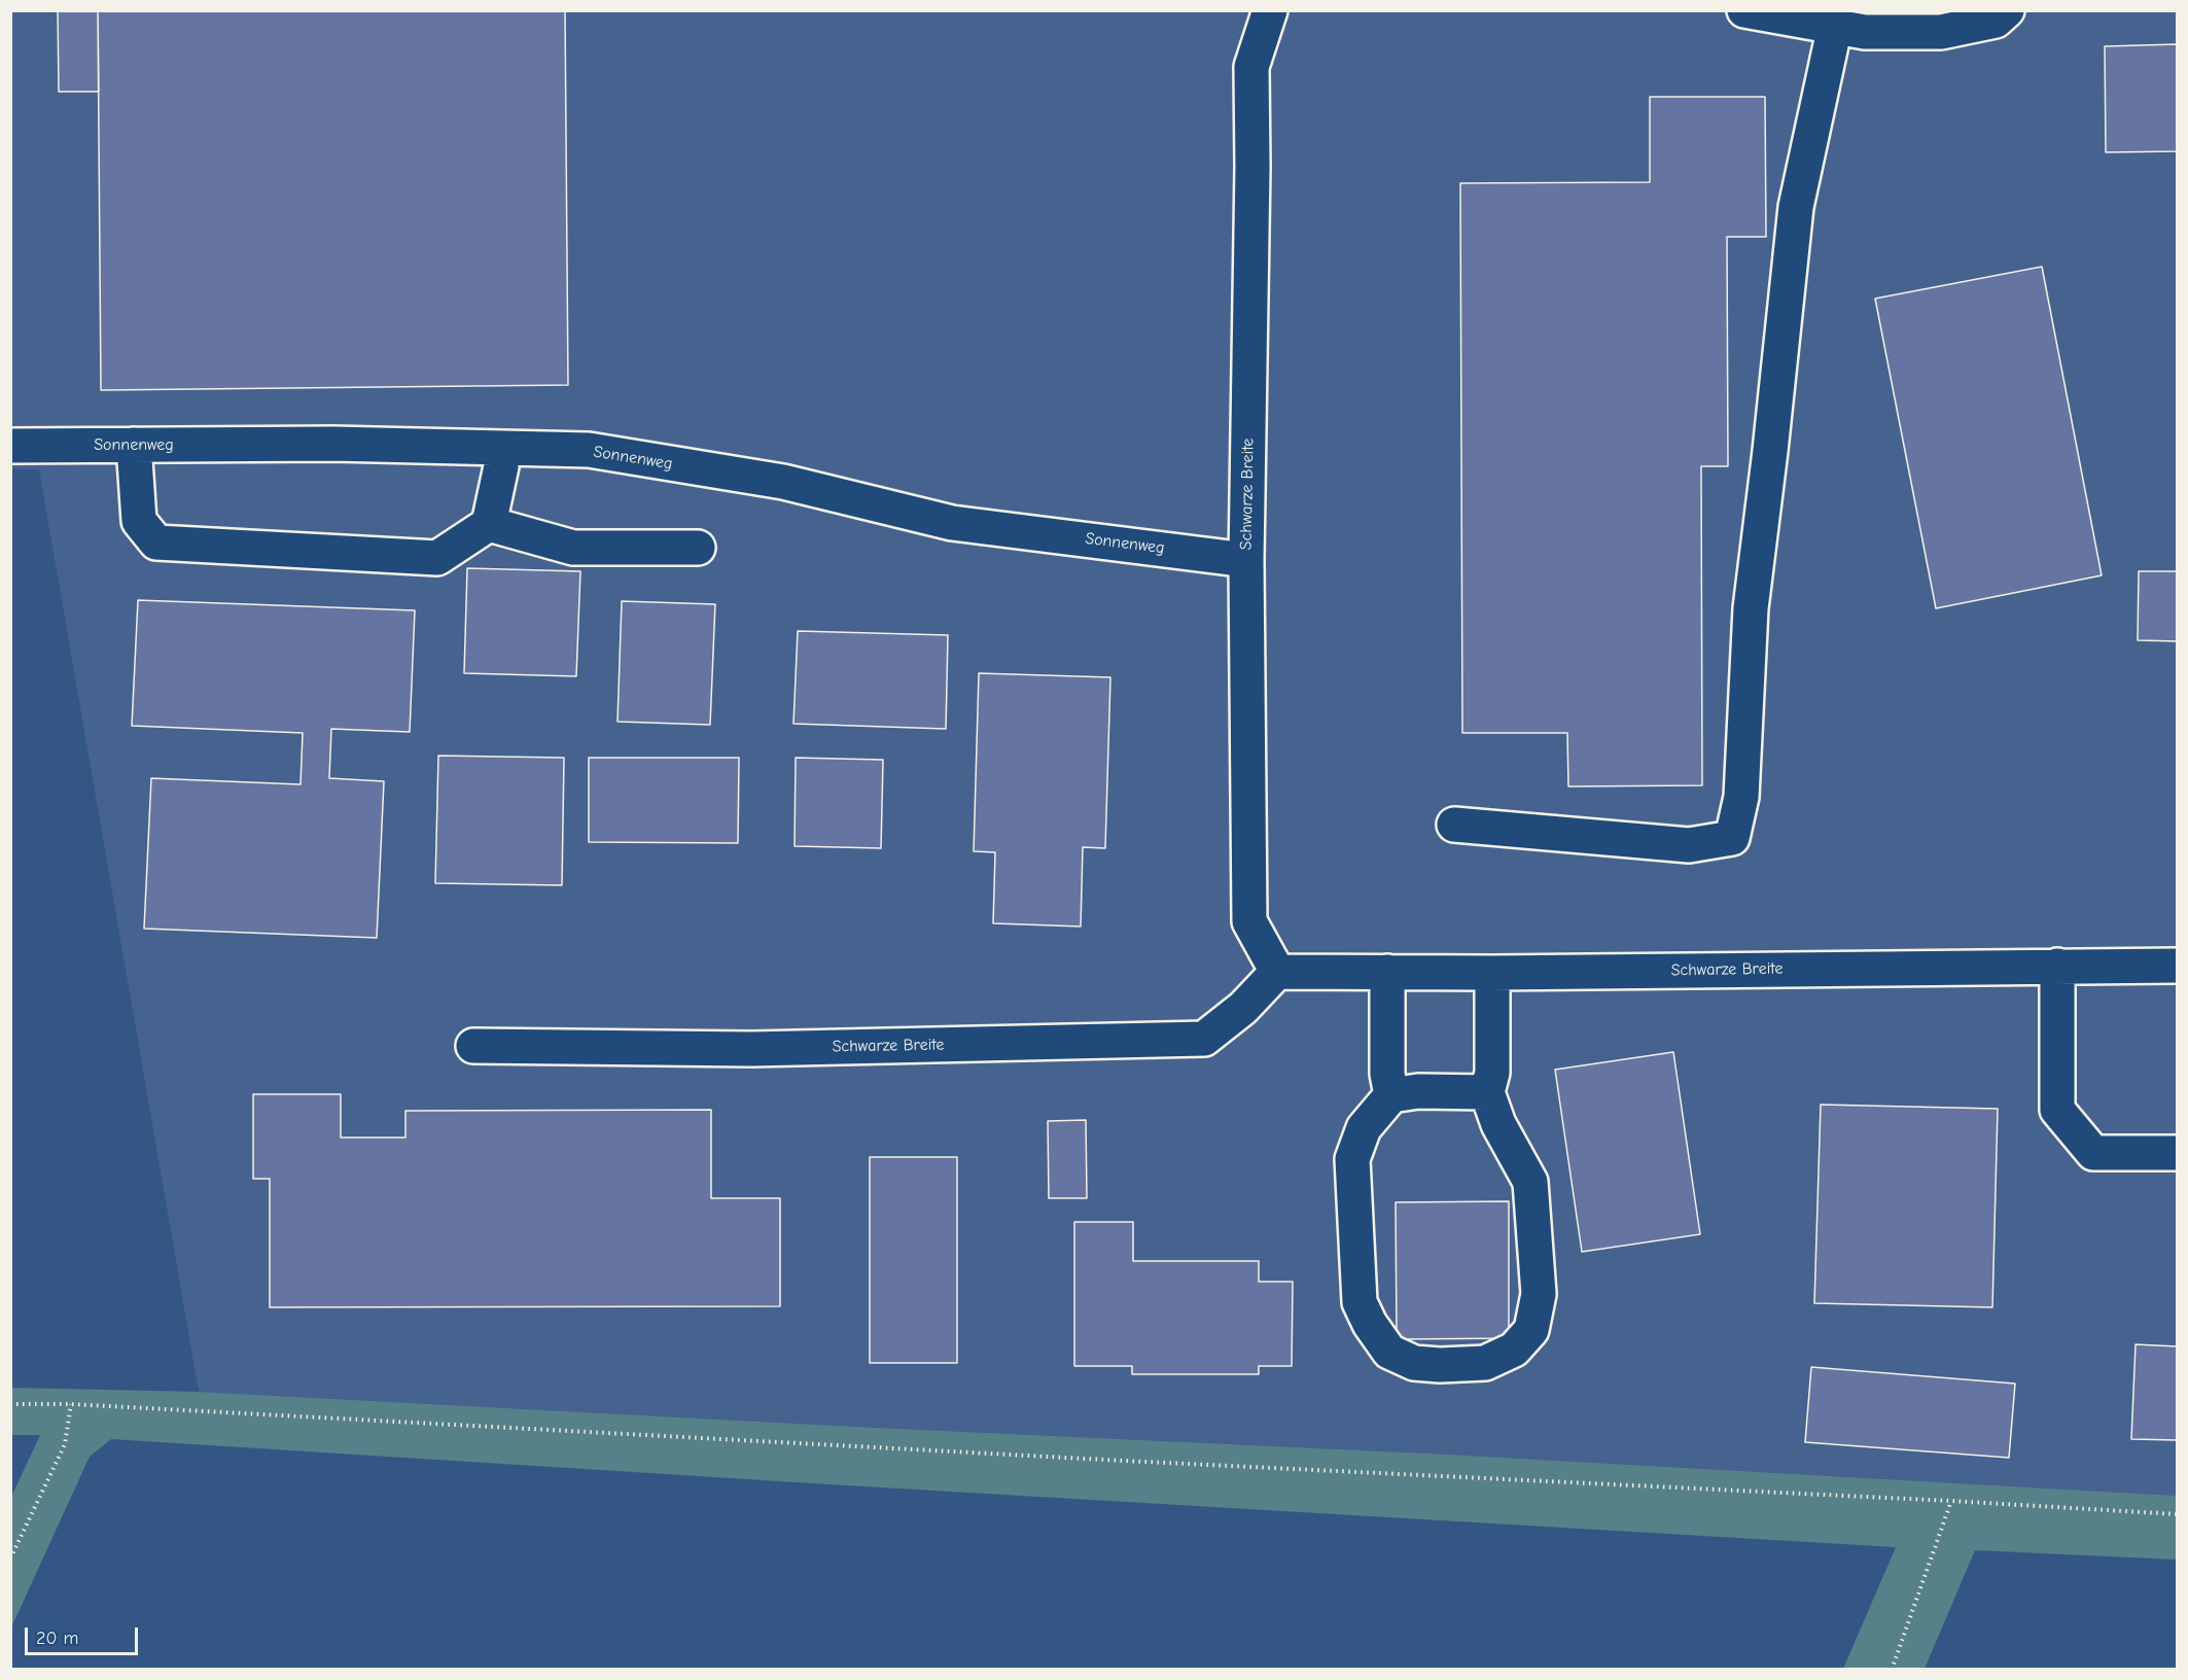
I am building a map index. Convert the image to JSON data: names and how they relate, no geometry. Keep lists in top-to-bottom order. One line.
{"streets":{"street":["Sonnenweg","Schwarze Breite"]},"crossings":[["Sonnenweg","Schwarze Breite"]],"scale_bar":"20 m"}
